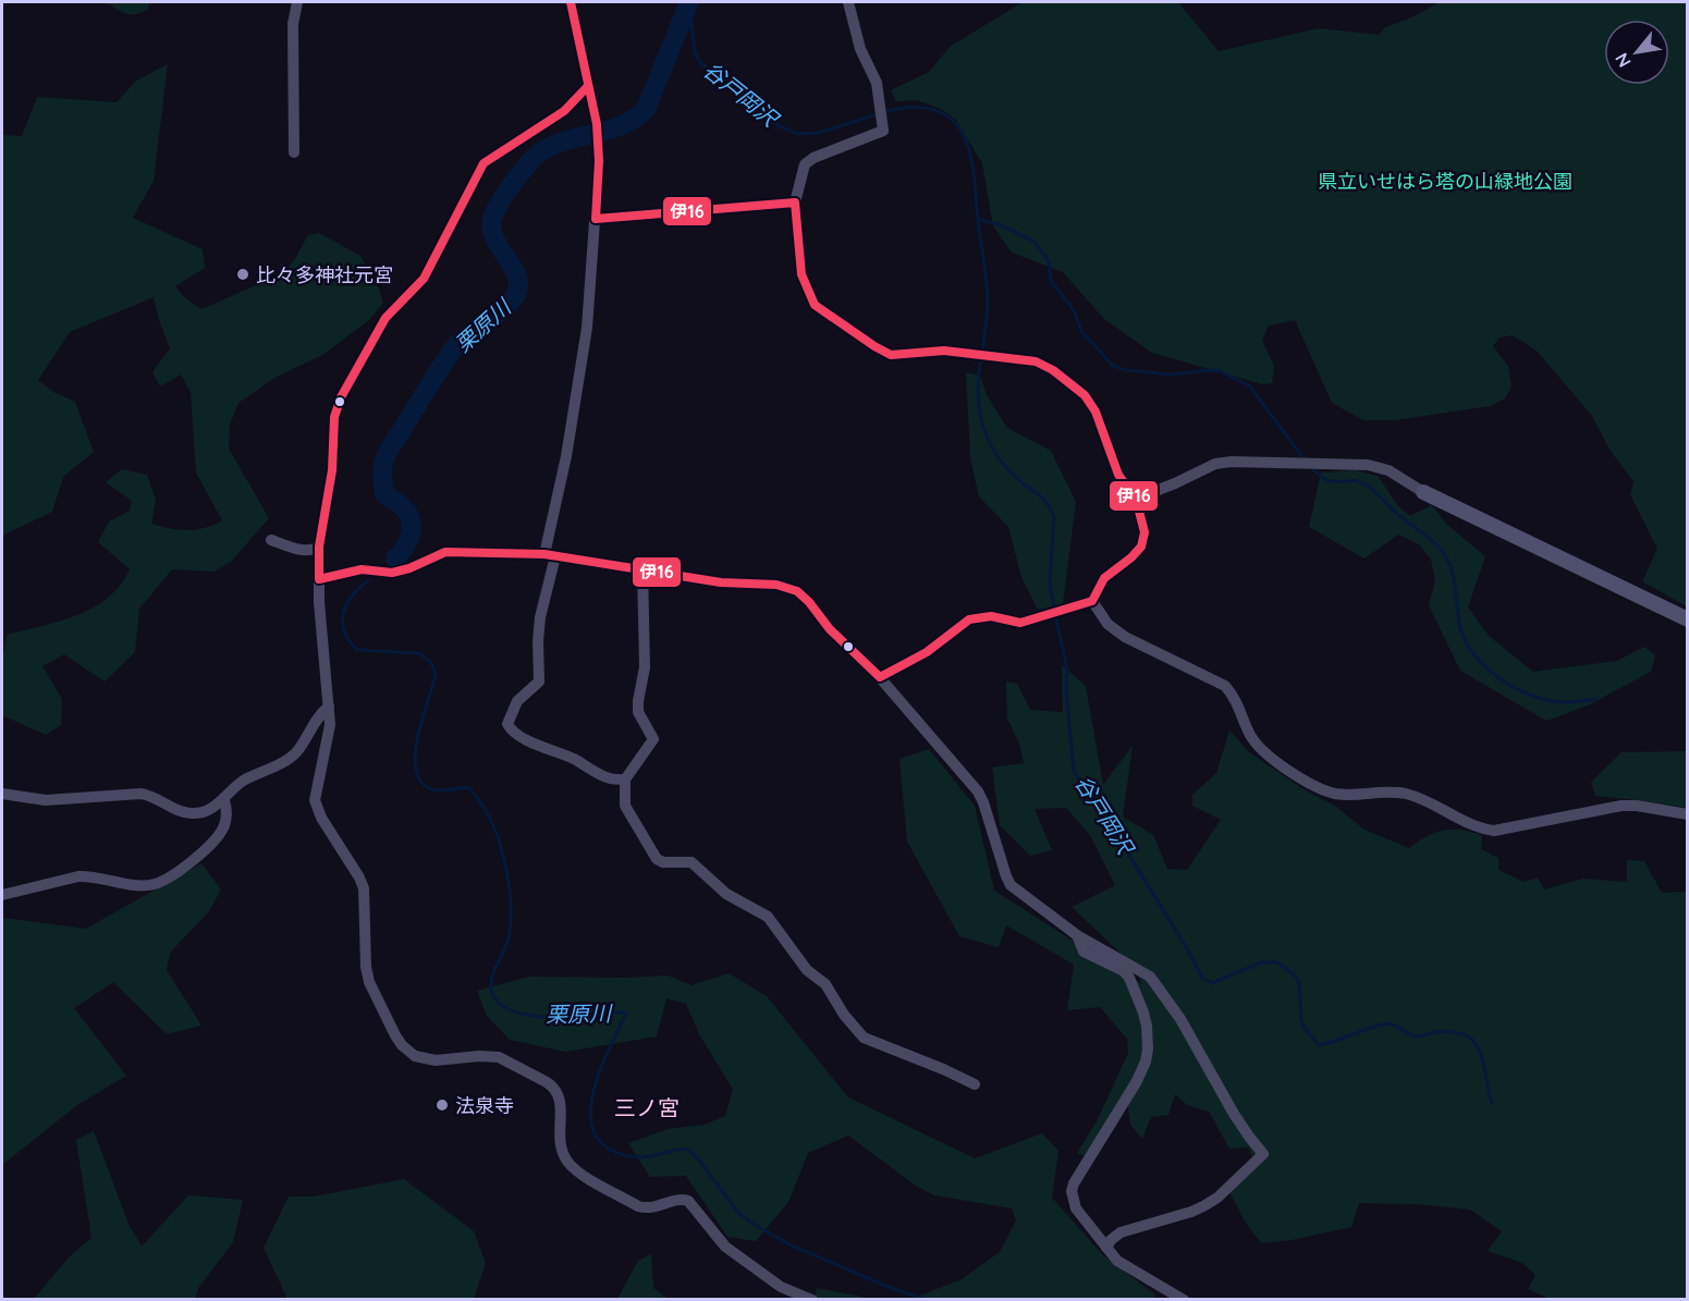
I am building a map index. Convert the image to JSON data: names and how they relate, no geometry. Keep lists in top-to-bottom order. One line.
{"districts":["三ノ宮"],"water":["谷戸岡沢","栗原川"],"parks":["県立いせはら塔の山緑地公園"],"places":["比々多神社元宮","法泉寺"],"lines":["transit line 伊16"],"north":"bottom left"}
